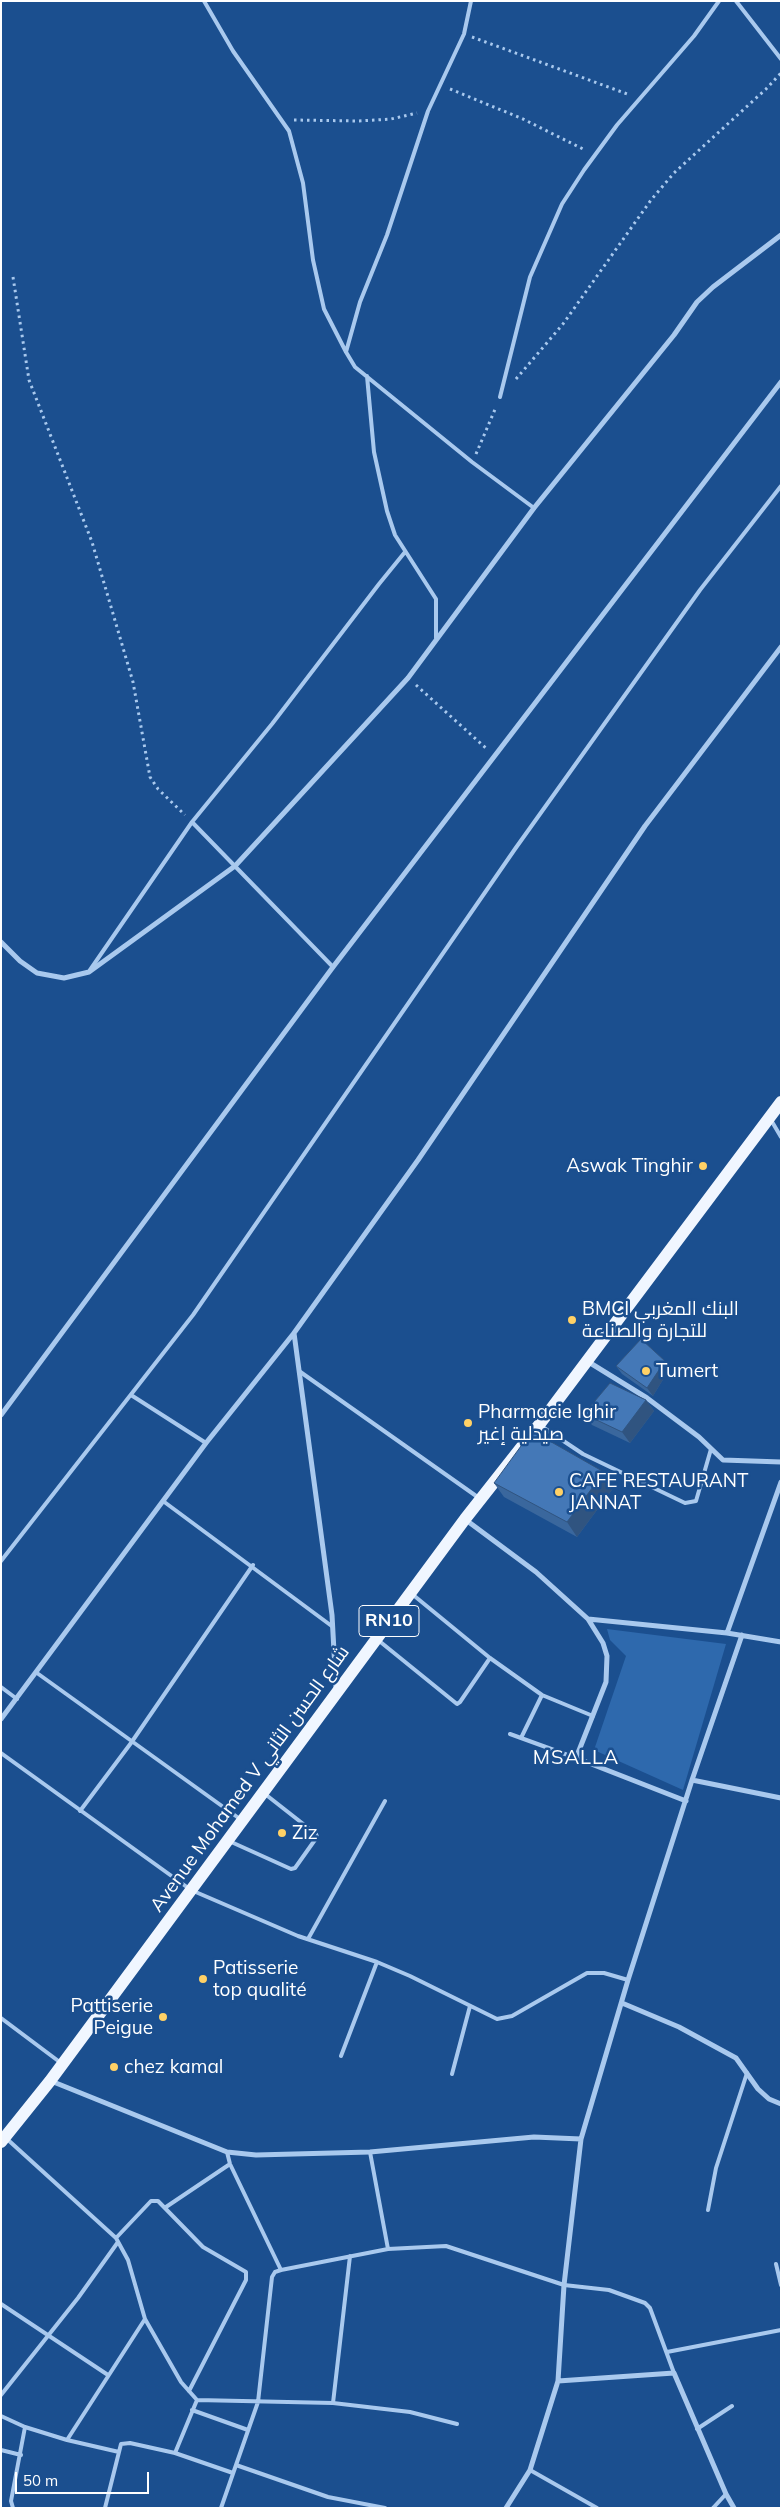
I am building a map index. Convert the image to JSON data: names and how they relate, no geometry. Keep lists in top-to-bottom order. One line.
{"streets":{"main road":["RN10","Avenue Mohamed V شارع الحسن الثاني"]},"districts":["MSALLA"],"places":["Aswak Tinghir","BMCI البنك المغربي للتجارة والصناعة","Tumert","Pharmacie Ighir صيدلية إغير","CAFE RESTAURANT JANNAT","Ziz","Patisserie top qualité","Pattiserie Peigue","chez kamal"],"scale_bar":"50 m"}
